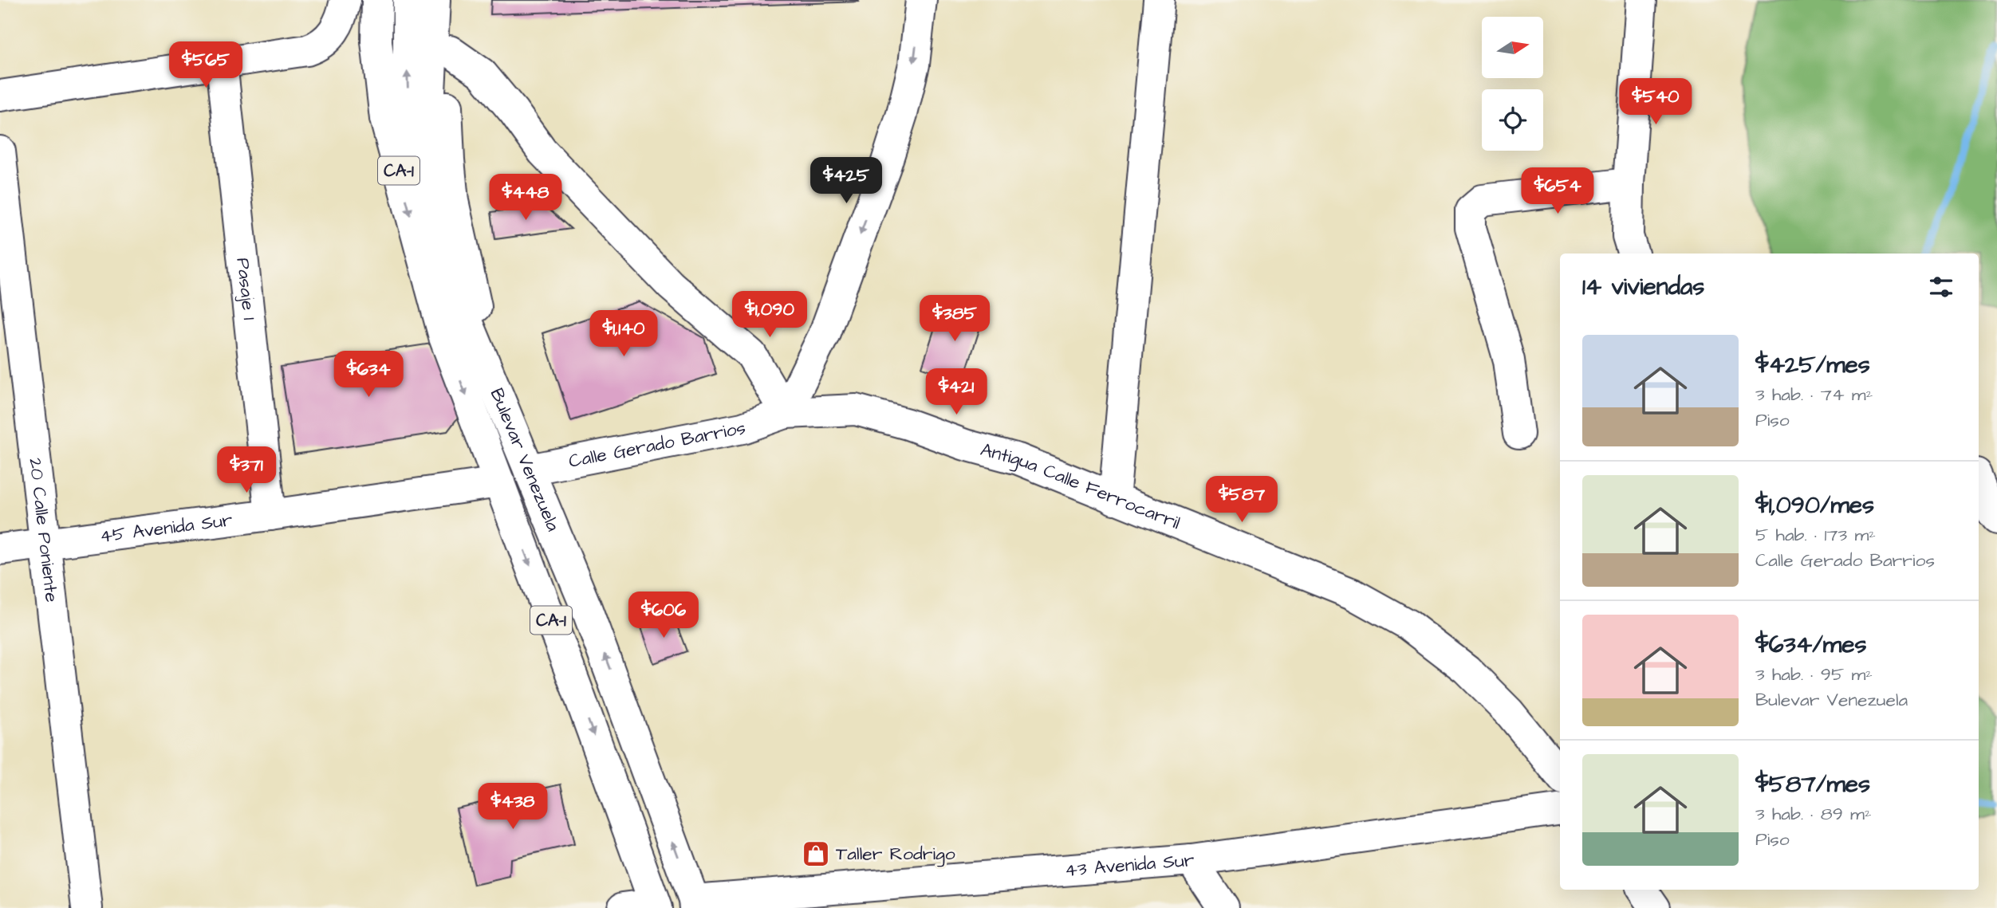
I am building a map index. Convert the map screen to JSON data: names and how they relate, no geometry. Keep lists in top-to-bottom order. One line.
{"streets":{"main road":["CA-1","Pasaje 1","Calle Gerado Barrios","Bulevar Venezuela","Antigua Calle Ferrocarril","45 Avenida Sur","20 Calle Poniente","43 Avenida Sur"]},"crossings":[["Pasaje 1","45 Avenida Sur"],["Calle Gerado Barrios","Bulevar Venezuela"],["Calle Gerado Barrios","Antigua Calle Ferrocarril"],["Bulevar Venezuela","45 Avenida Sur"],["Bulevar Venezuela","43 Avenida Sur"],["45 Avenida Sur","20 Calle Poniente"]],"places":{"shop":["Taller Rodrigo"]},"north":"right","page":{"price":["$565","$540","$425","$654","$448","$1,090","$385","$1,140","$634","$421","$371","$587","$606","$438"],"heading":"14 viviendas","list":[{"name":"$425/mes","note":"3 hab. · 74 m² · Piso"},{"name":"$1,090/mes","note":"5 hab. · 173 m² · Calle Gerado Barrios"},{"name":"$634/mes","note":"3 hab. · 95 m² · Bulevar Venezuela"},{"name":"$587/mes","note":"3 hab. · 89 m² · Piso"}]}}
